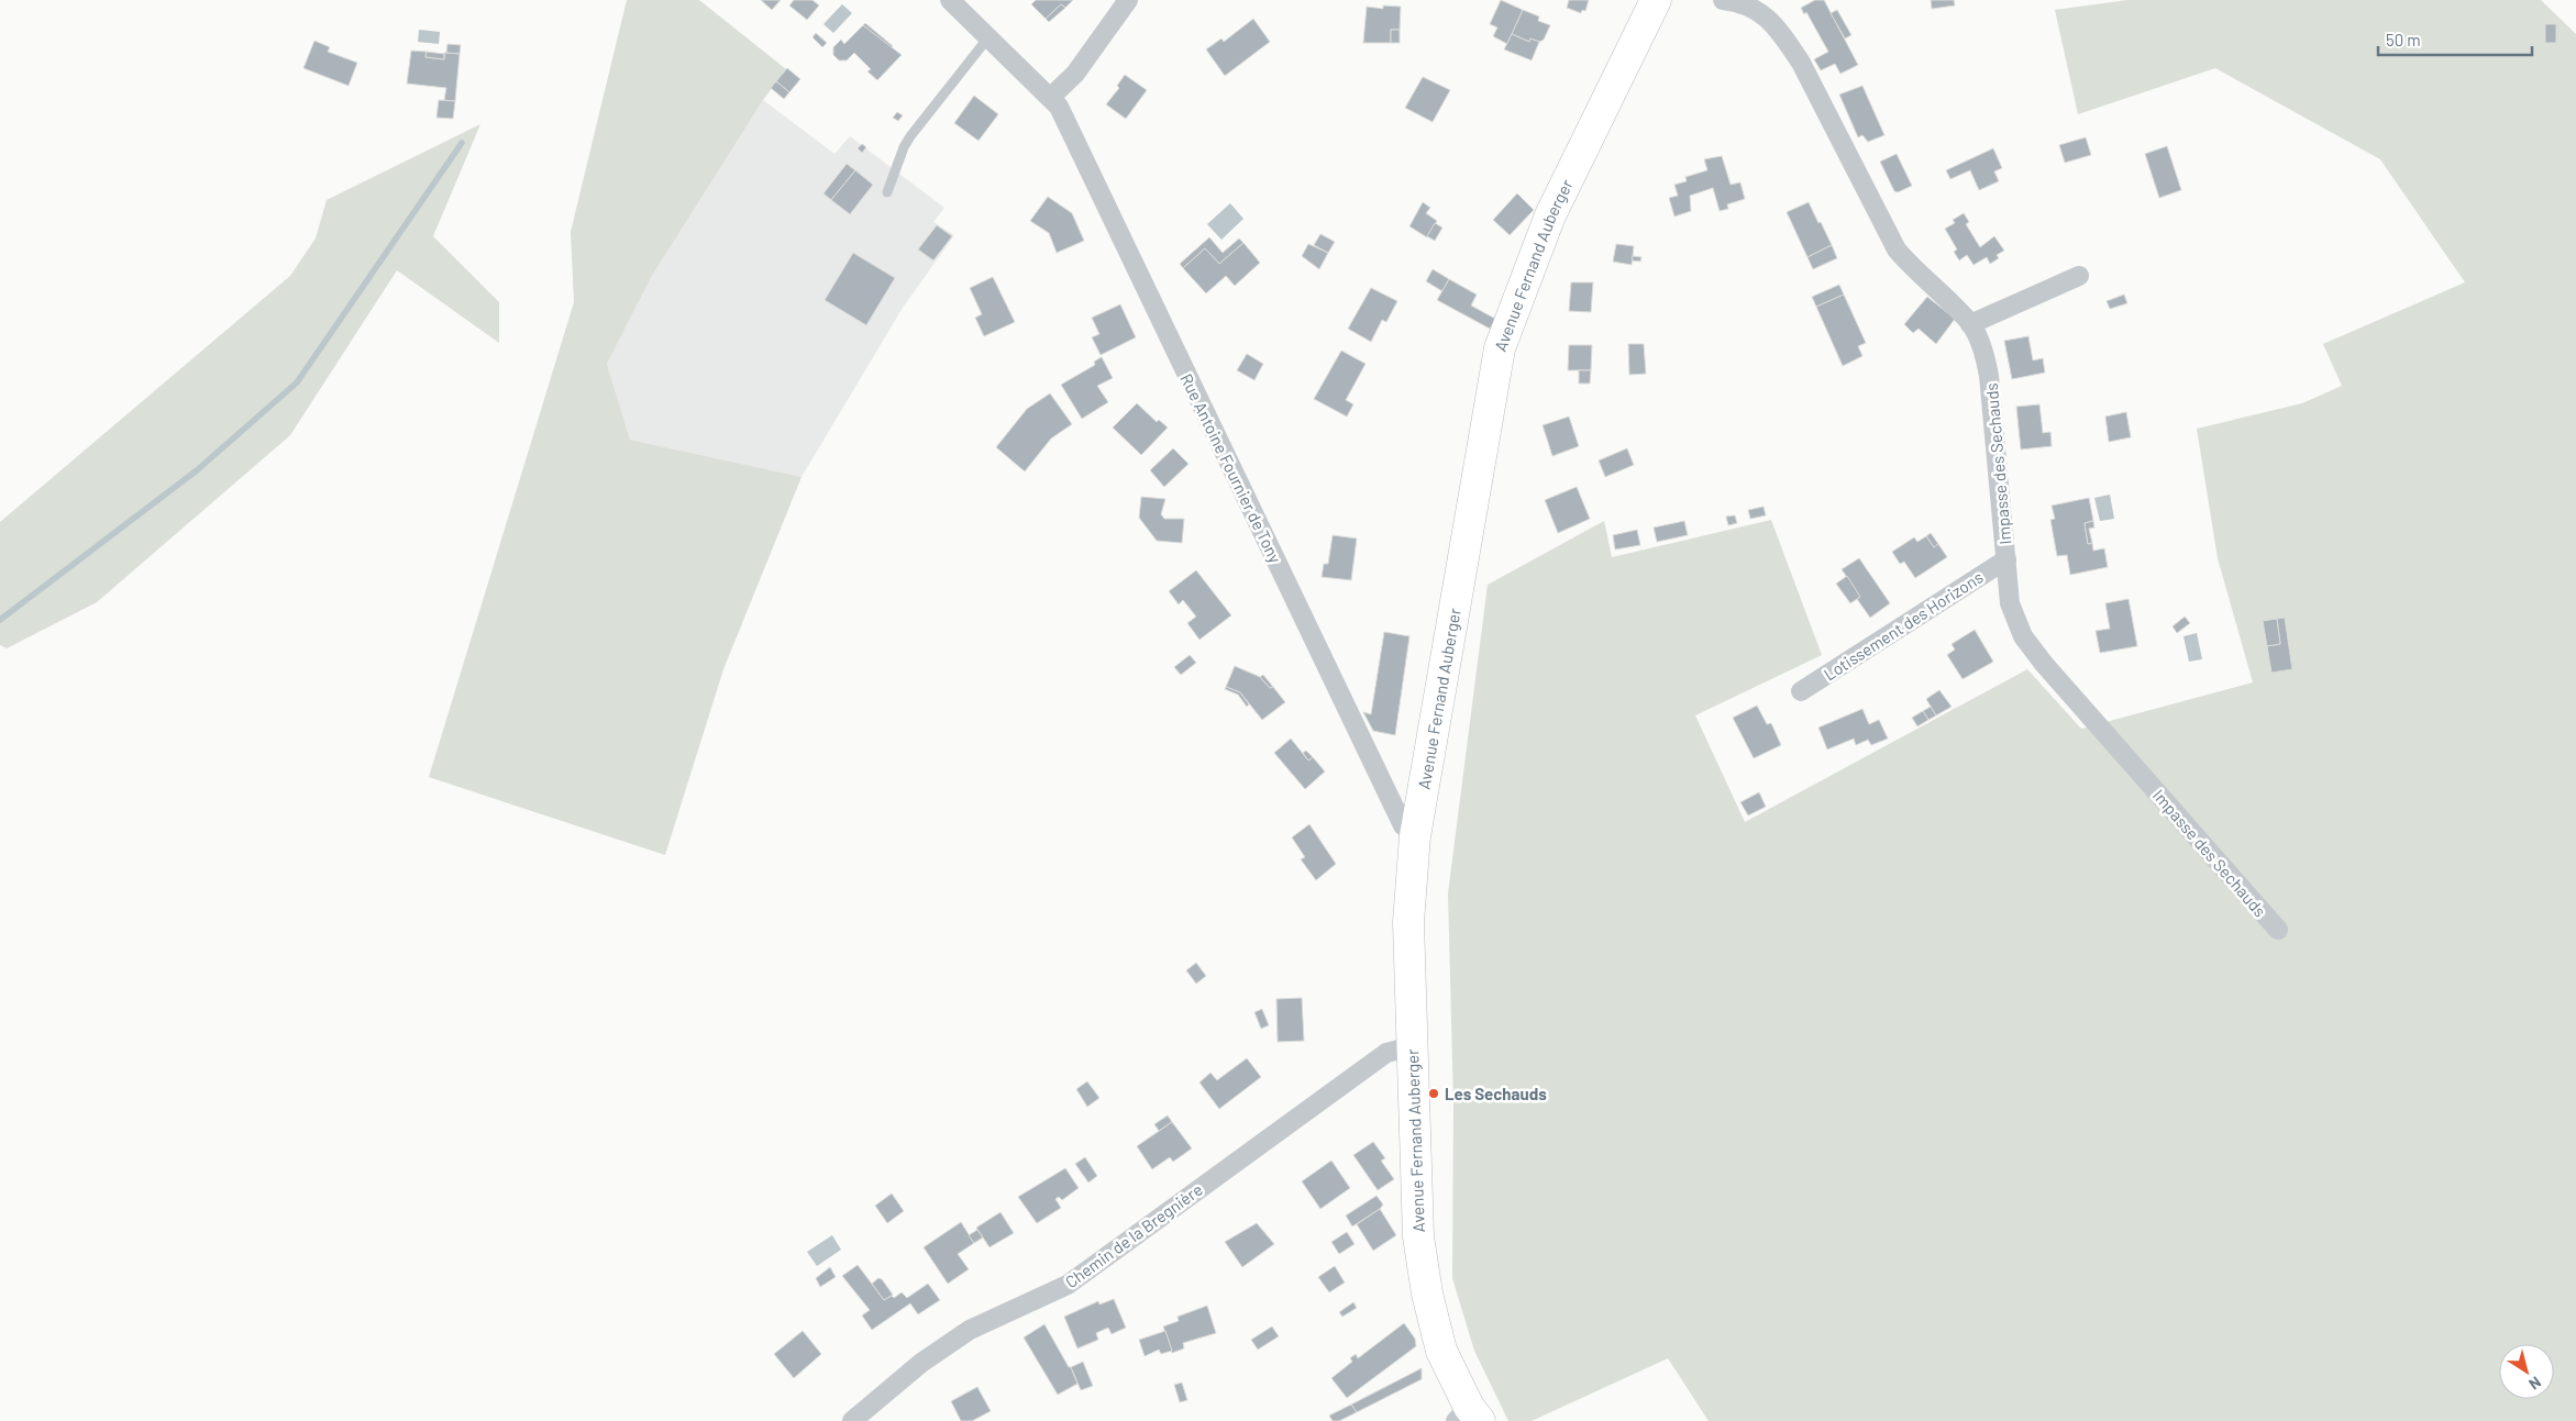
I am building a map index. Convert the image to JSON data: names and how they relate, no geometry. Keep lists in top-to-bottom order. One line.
{"streets":{"main road":["Avenue Fernand Auberger"],"street":["Impasse des Sechauds","Rue Antoine Fournier de Tony","Lotissement des Horizons","Chemin de la Bregnière"]},"crossings":[["Avenue Fernand Auberger","Rue Antoine Fournier de Tony"],["Avenue Fernand Auberger","Chemin de la Bregnière"],["Impasse des Sechauds","Lotissement des Horizons"]],"places":["Les Sechauds"],"scale_bar":"50 m","north":"bottom right"}
